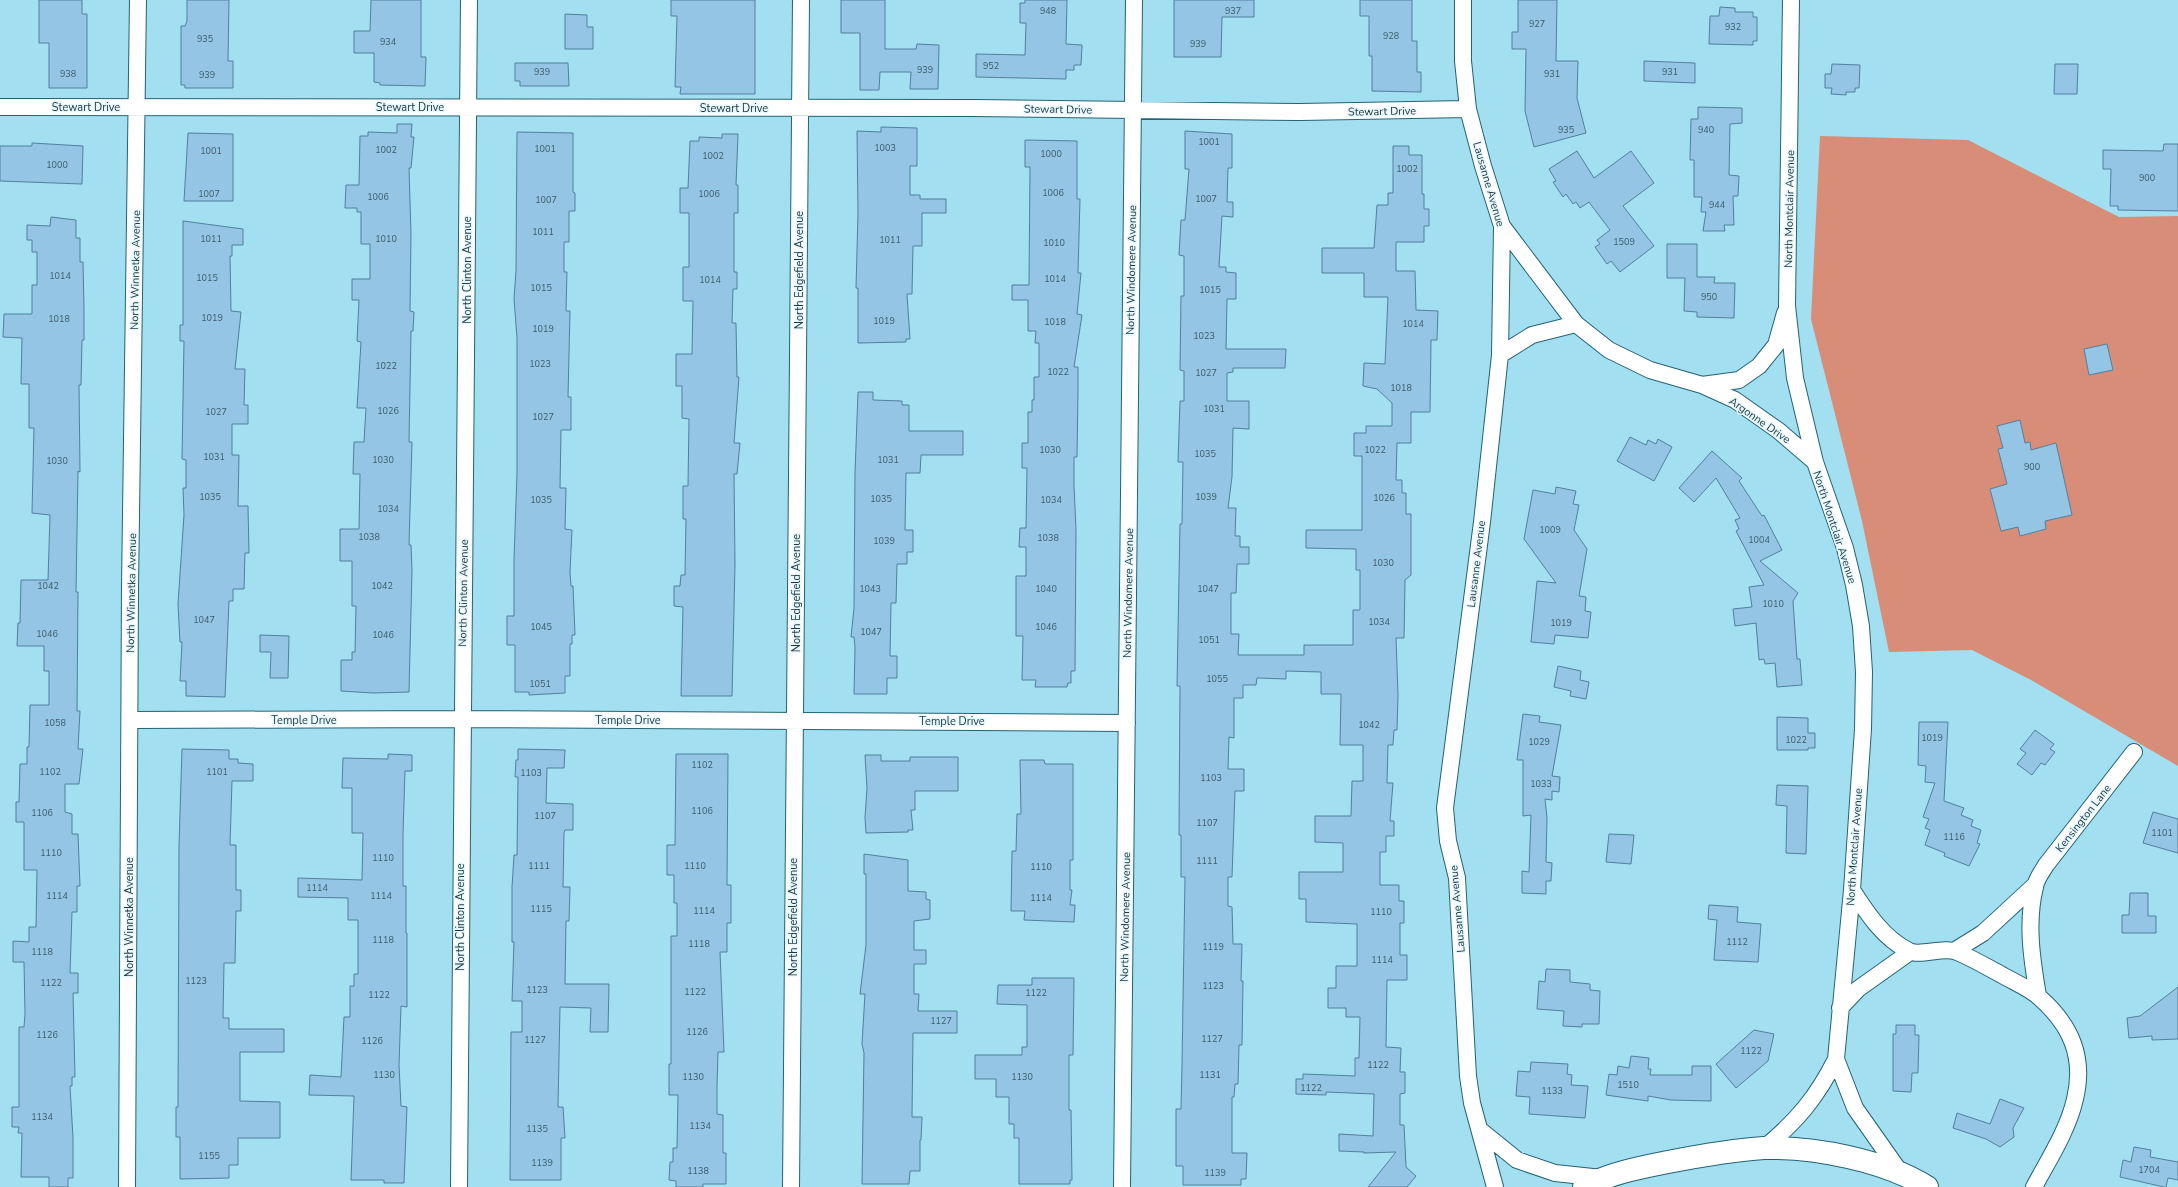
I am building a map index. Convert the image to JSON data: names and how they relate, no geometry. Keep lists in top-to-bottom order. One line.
{"streets":{"street":["Stewart Drive","Lausanne Avenue","North Montclair Avenue","North Winnetka Avenue","North Clinton Avenue","North Edgefield Avenue","North Windomere Avenue","Argonne Drive","Temple Drive","Kensington Lane"]},"crossings":[["Stewart Drive","Lausanne Avenue"],["Stewart Drive","North Winnetka Avenue"],["Stewart Drive","North Clinton Avenue"],["Stewart Drive","North Edgefield Avenue"],["Stewart Drive","North Windomere Avenue"],["Lausanne Avenue","Argonne Drive"],["North Montclair Avenue","Argonne Drive"],["North Winnetka Avenue","Temple Drive"],["North Clinton Avenue","Temple Drive"],["North Edgefield Avenue","Temple Drive"],["North Windomere Avenue","Temple Drive"]],"house_numbers":["948","937","927","932","928","935","934","939","952","939","939","931","938","931","939","935","940","1001","1003","1001","1002","1001","1000","1002","1000","1002","900","1006","1007","1006","1006","1007","1007","944","1011","1011","1010","1011","1509","1010","1014","1015","1014","1014","1015","1015","950","1019","1018","1019","1018","1014","1019","1023","1023","1022","1022","1027","1018","1031","1026","1027","1027","1030","1022","1035","1031","1030","1031","1030","900","1035","1039","1026","1035","1035","1034","1034","1009","1038","1038","1004","1039","1030","1042","1042","1043","1040","1047","1010","1047","1034","1019","1045","1046","1047","1046","1046","1051","1055","1051","1058","1042","1019","1022","1029","1102","1102","1101","1103","1103","1033","1106","1106","1107","1107","1101","1116","1110","1110","1111","1111","1110","1110","1114","1114","1114","1114","1115","1114","1110","1118","1112","1118","1119","1118","1114","1123","1122","1123","1123","1122","1122","1122","1127","1126","1126","1127","1127","1126","1122","1122","1130","1131","1130","1130","1510","1122","1133","1134","1134","1135","1155","1139","1704","1138","1139"]}
